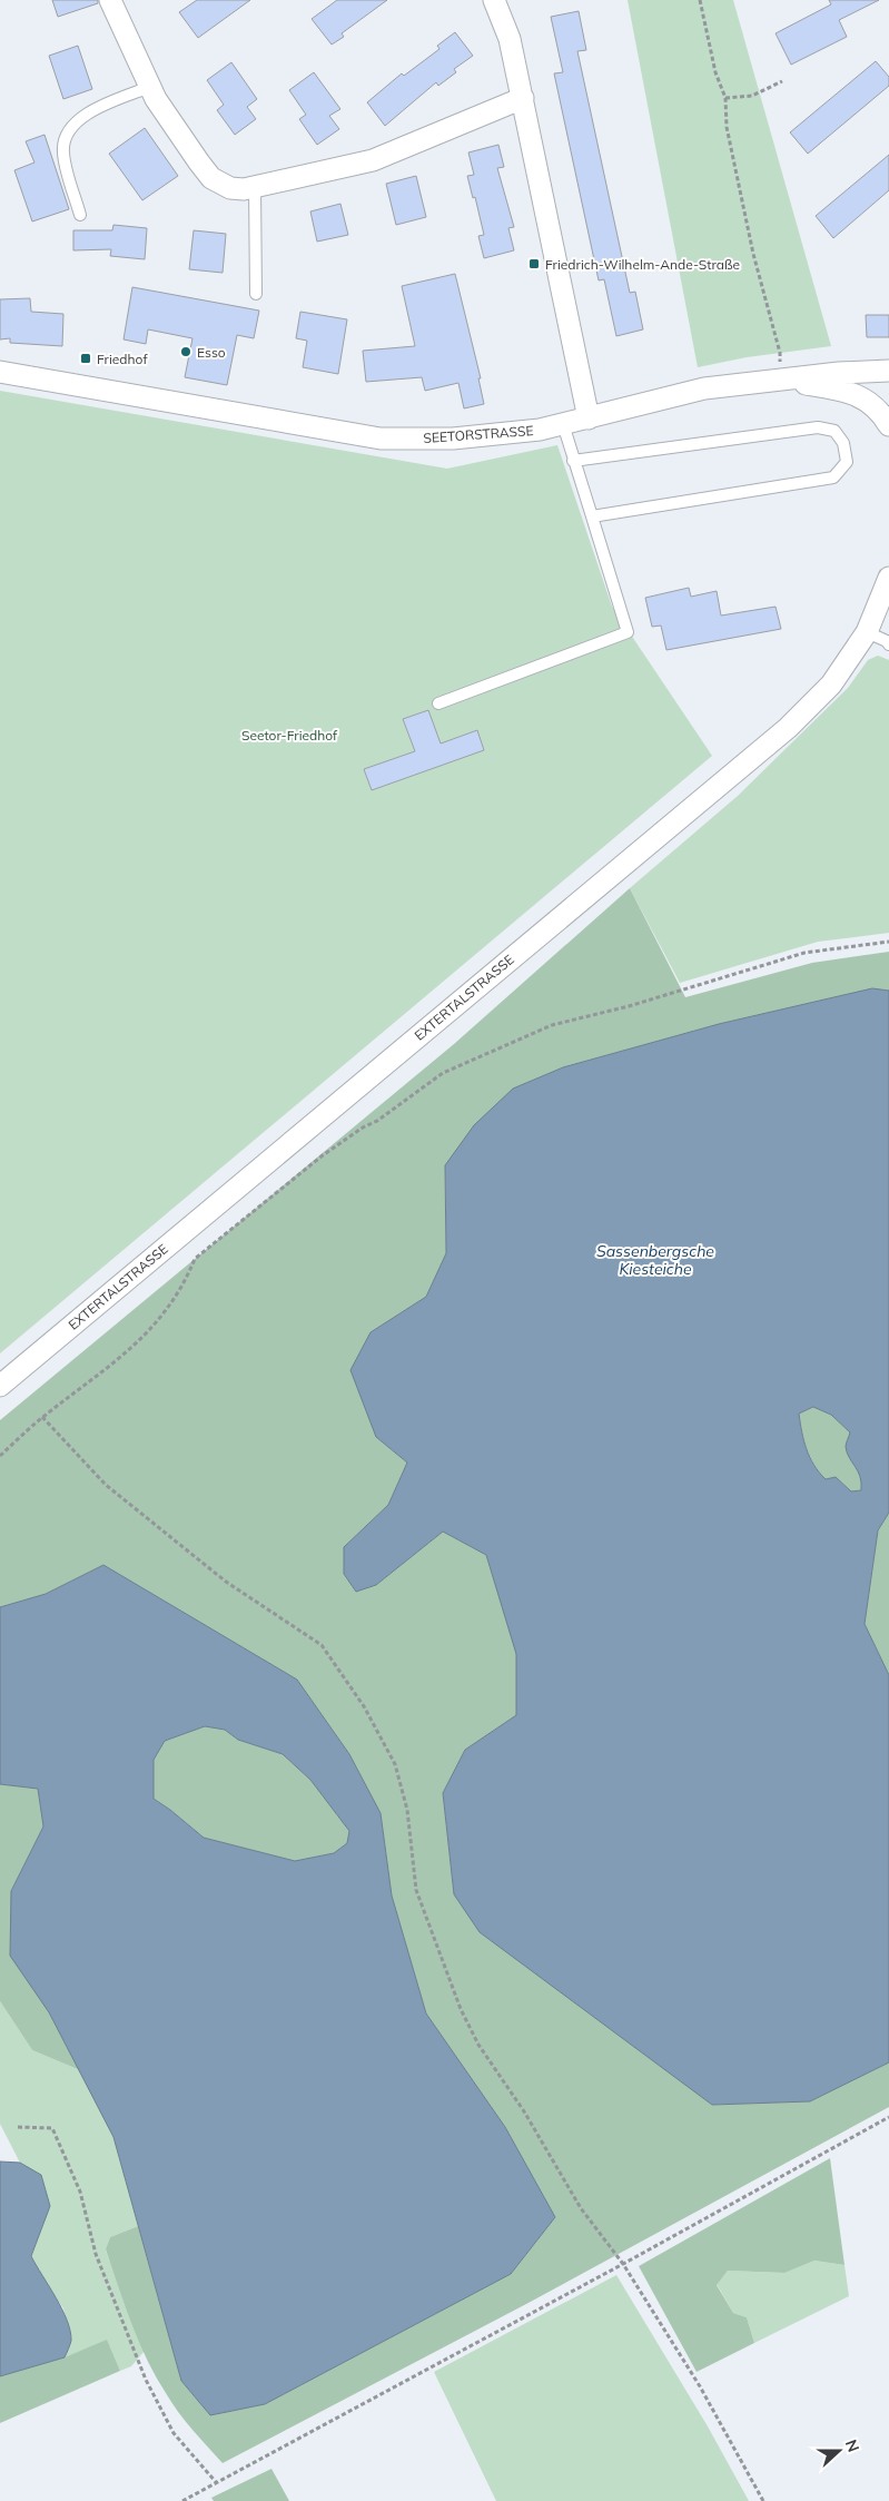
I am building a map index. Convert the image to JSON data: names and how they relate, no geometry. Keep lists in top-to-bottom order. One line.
{"streets":{"street":["SEETORSTRASSE","EXTERTALSTRASSE"]},"water":["Sassenbergsche Kiesteiche"],"parks":["Seetor-Friedhof"],"places":{"transit":["Friedrich-Wilhelm-Ande-Straße","Friedhof"],"other":["Esso"]},"north":"right"}
